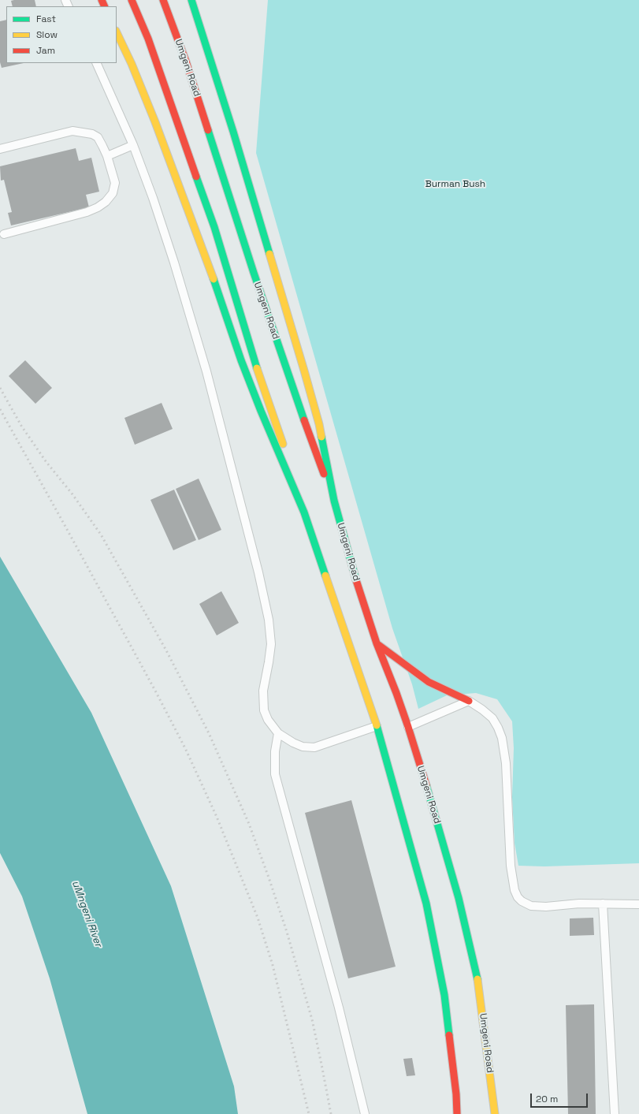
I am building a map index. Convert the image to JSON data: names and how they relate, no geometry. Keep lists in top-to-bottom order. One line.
{"streets":{"main road":["Umgeni Road"]},"water":["uMngeni River"],"parks":["Burman Bush"],"legend":["Fast","Slow","Jam"],"scale_bar":"20 m"}
